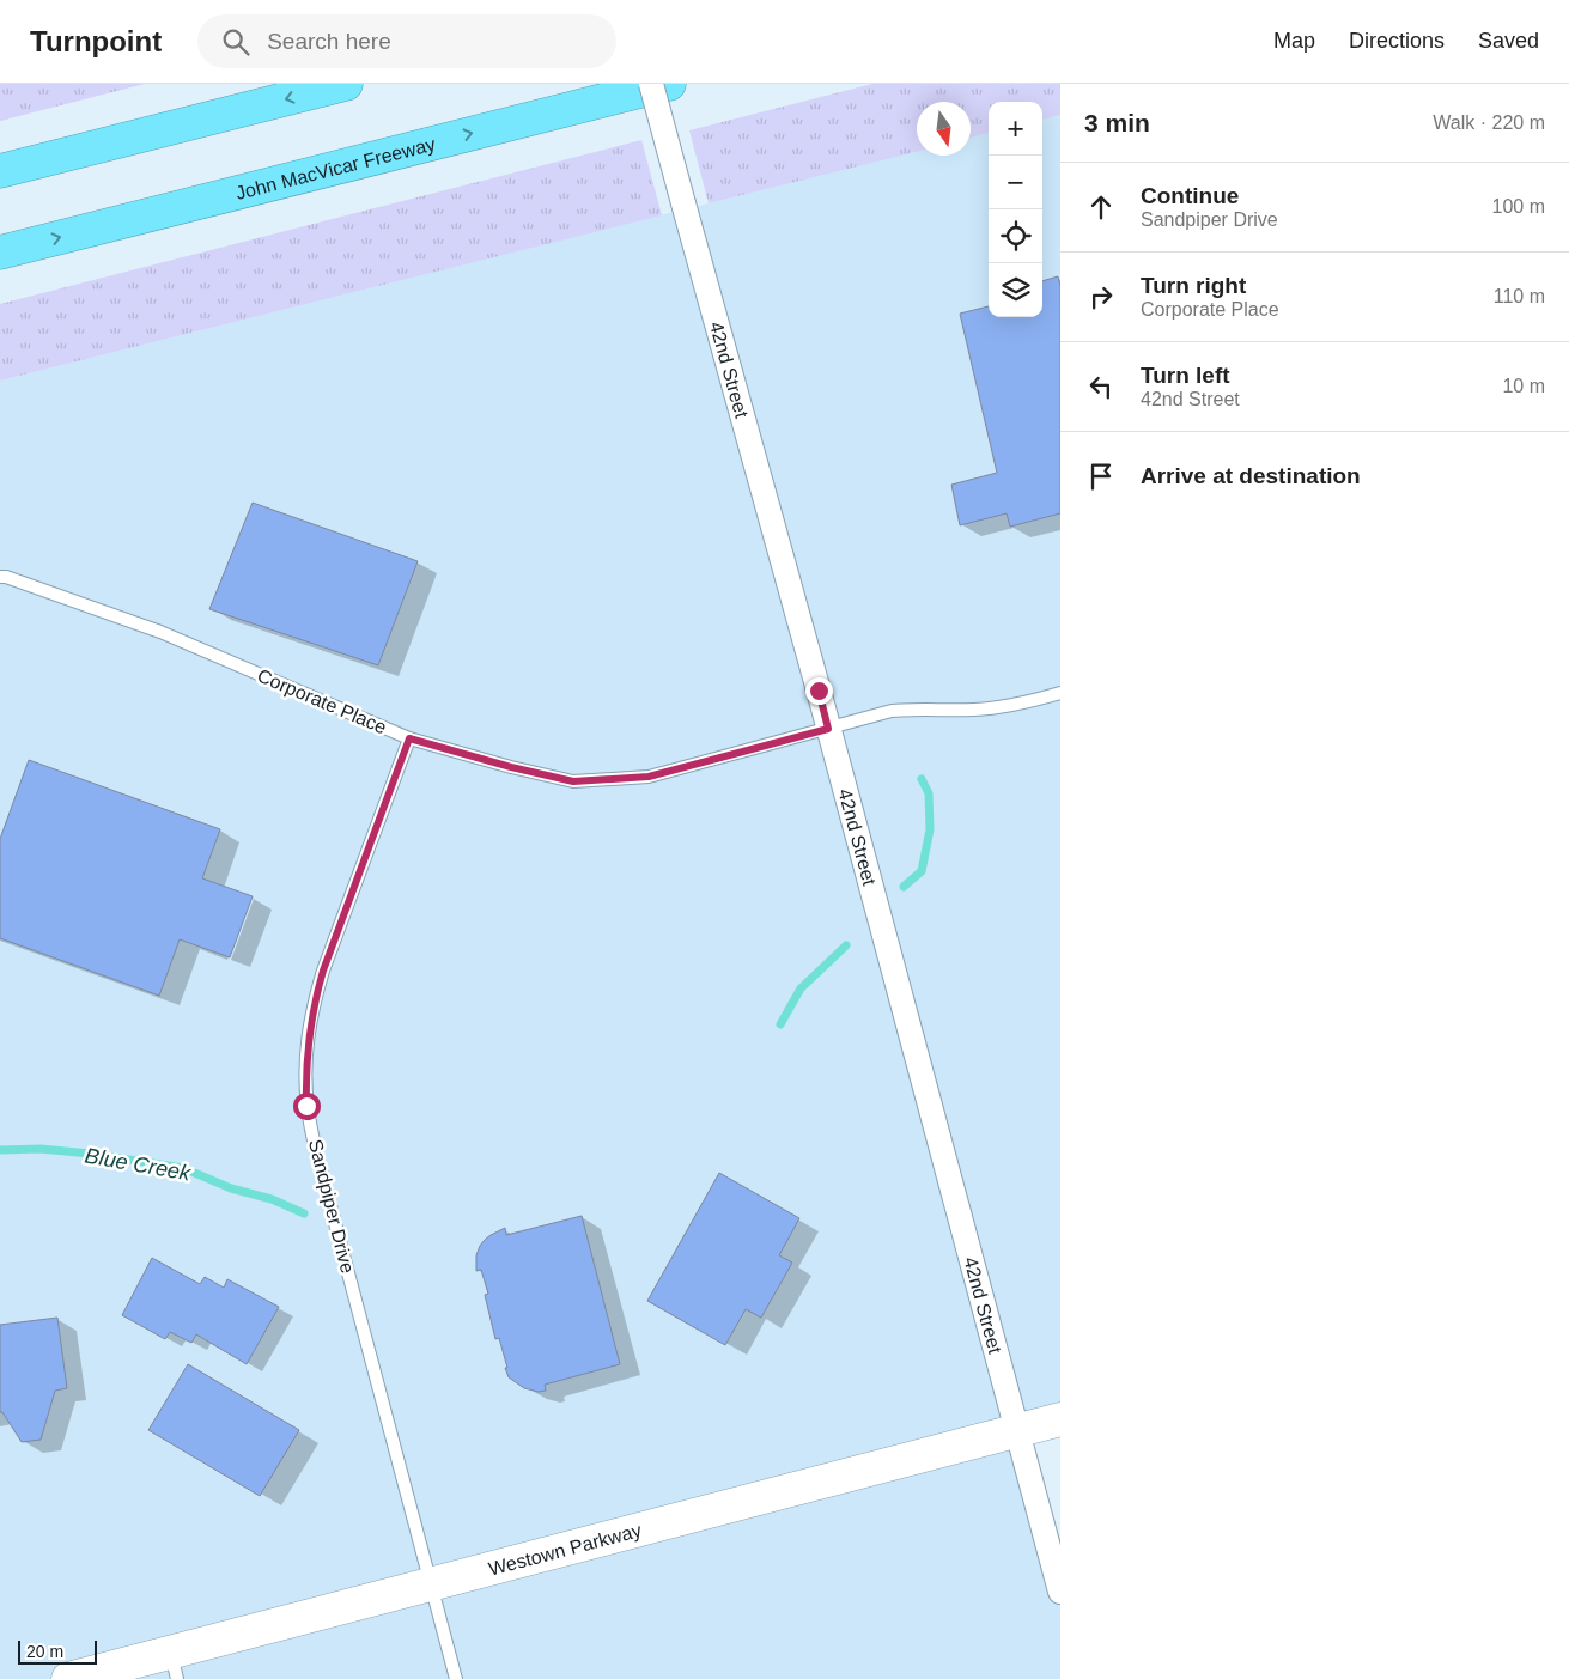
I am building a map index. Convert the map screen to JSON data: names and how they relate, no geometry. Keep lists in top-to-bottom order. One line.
{"streets":{"highway":["John MacVicar Freeway"],"street":["42nd Street","Westown Parkway"],"lane":["Corporate Place","Sandpiper Drive"]},"crossings":[["42nd Street","Corporate Place"],["42nd Street","Westown Parkway"],["Corporate Place","Sandpiper Drive"],["Sandpiper Drive","Westown Parkway"]],"water":["Blue Creek"],"scale_bar":"20 m","north":"bottom","page":{"header":"Turnpoint","search":"Search here","nav":["Map","Directions","Saved"],"heading":["3 min","Walk · 220 m"],"map_buttons":["+","−"],"list":[["Continue","Sandpiper Drive","100 m"],["Turn right","Corporate Place","110 m"],["Turn left","42nd Street","10 m"],"Arrive at destination"],"scale":"20 m"}}
